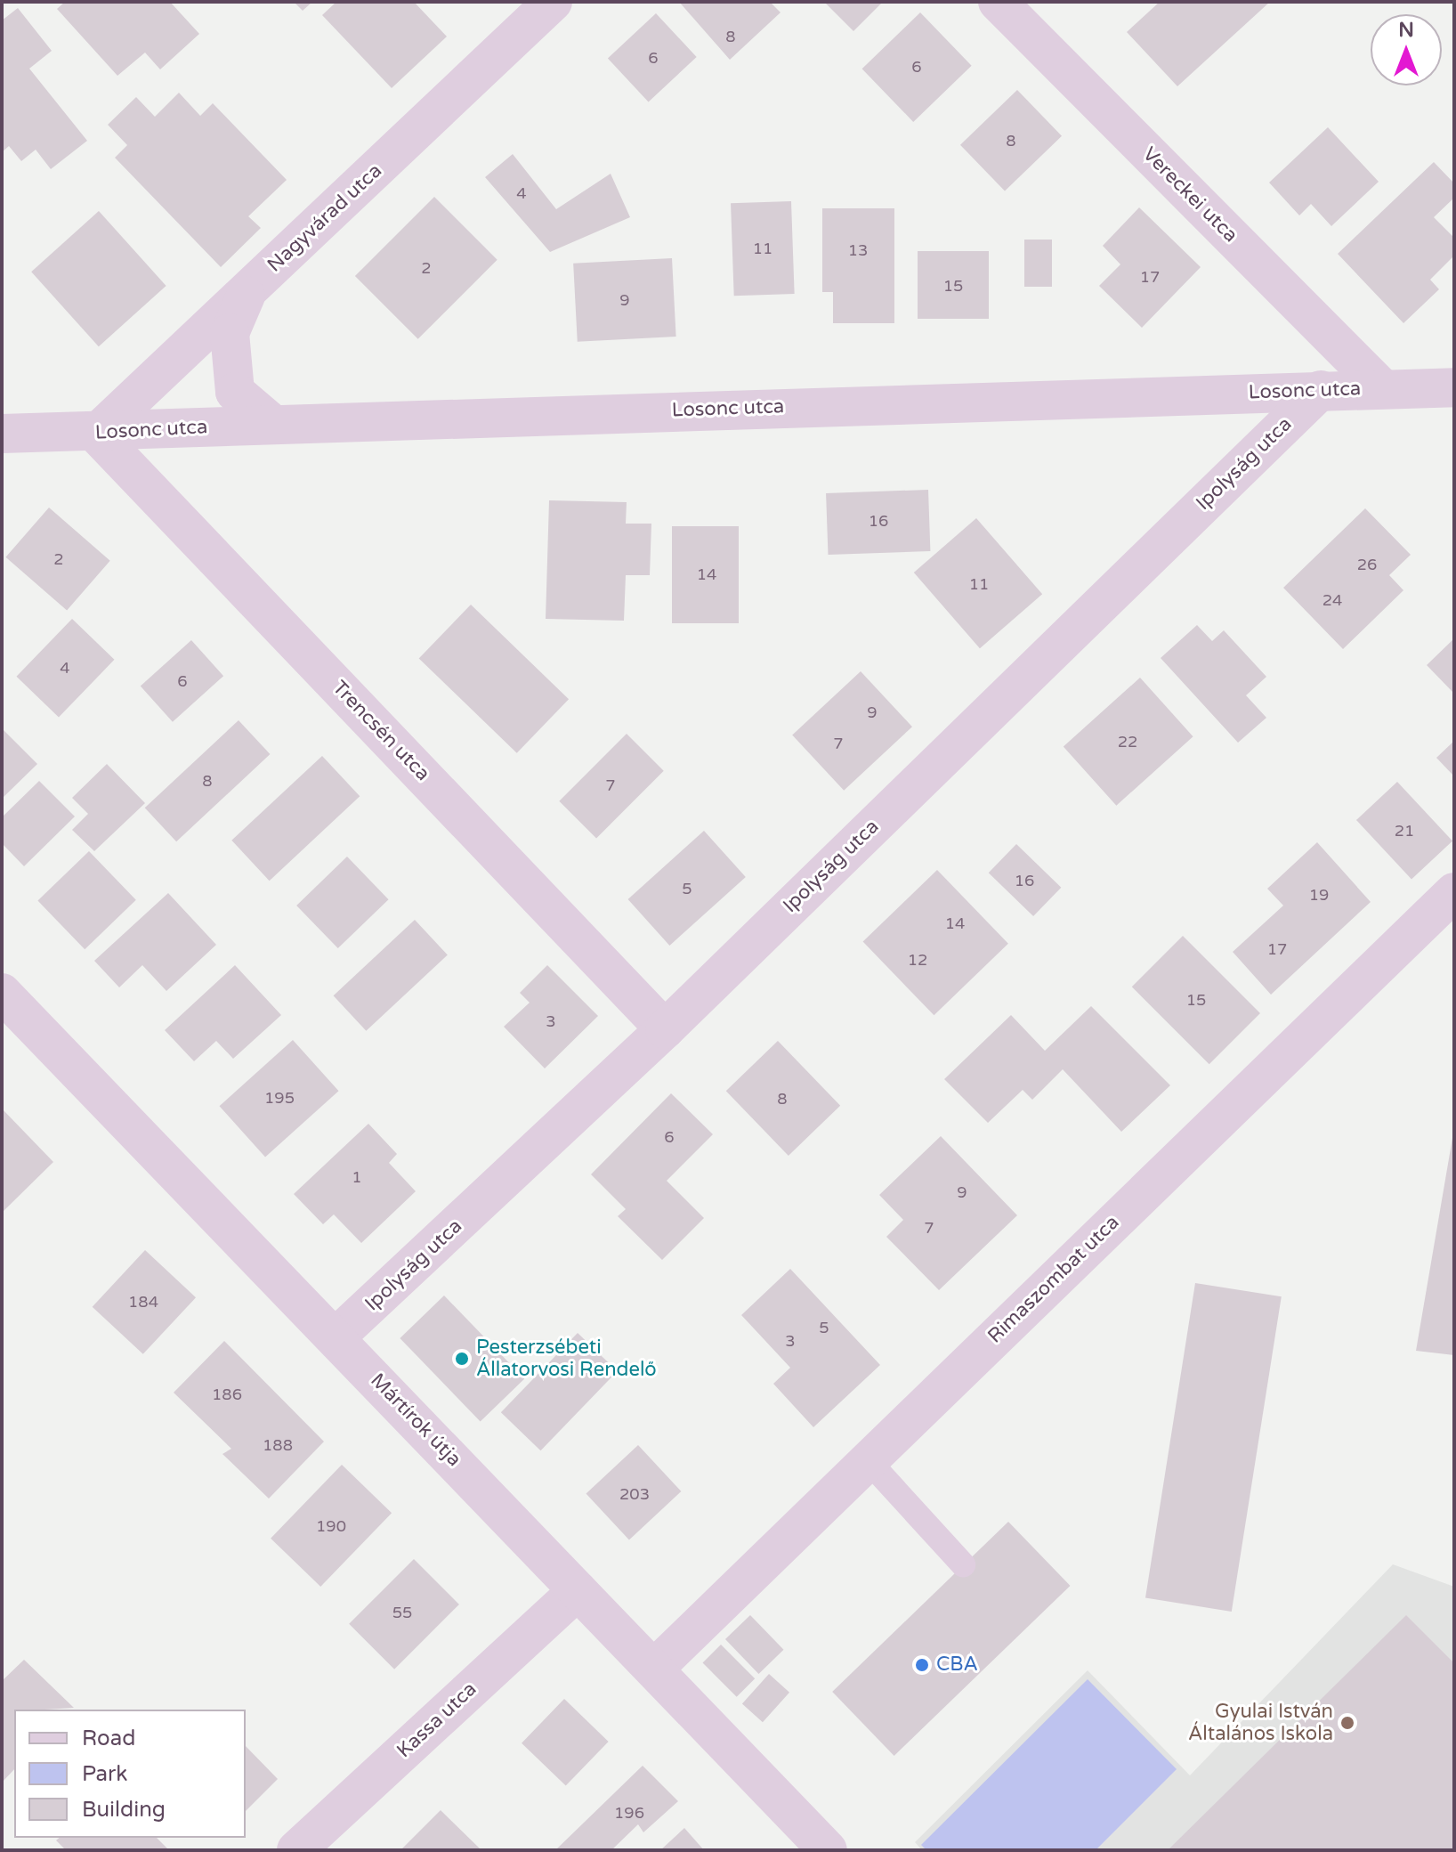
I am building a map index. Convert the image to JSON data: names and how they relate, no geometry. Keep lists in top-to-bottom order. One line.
{"streets":{"street":["Vereckei utca","Nagyvárad utca","Losonc utca","Ipolyság utca","Trencsén utca","Rimaszombat utca","Mártírok útja","Kassa utca"]},"crossings":[["Vereckei utca","Losonc utca"],["Nagyvárad utca","Losonc utca"],["Nagyvárad utca","Trencsén utca"],["Losonc utca","Ipolyság utca"],["Losonc utca","Trencsén utca"],["Ipolyság utca","Trencsén utca"],["Ipolyság utca","Mártírok útja"],["Rimaszombat utca","Mártírok útja"],["Mártírok útja","Kassa utca"]],"places":["Pesterzsébeti Állatorvosi Rendelő","CBA","Gyulai István Általános Iskola"],"house_numbers":["8","6","6","8","4","11","13","2","17","15","9","16","2","26","14","11","24","4","6","9","22","7","8","7","21","16","5","19","14","17","12","15","3","195","8","6","1","9","7","184","5","3","186","188","203","190","55","196"],"legend":["Road","Park","Building"],"north":"top"}
